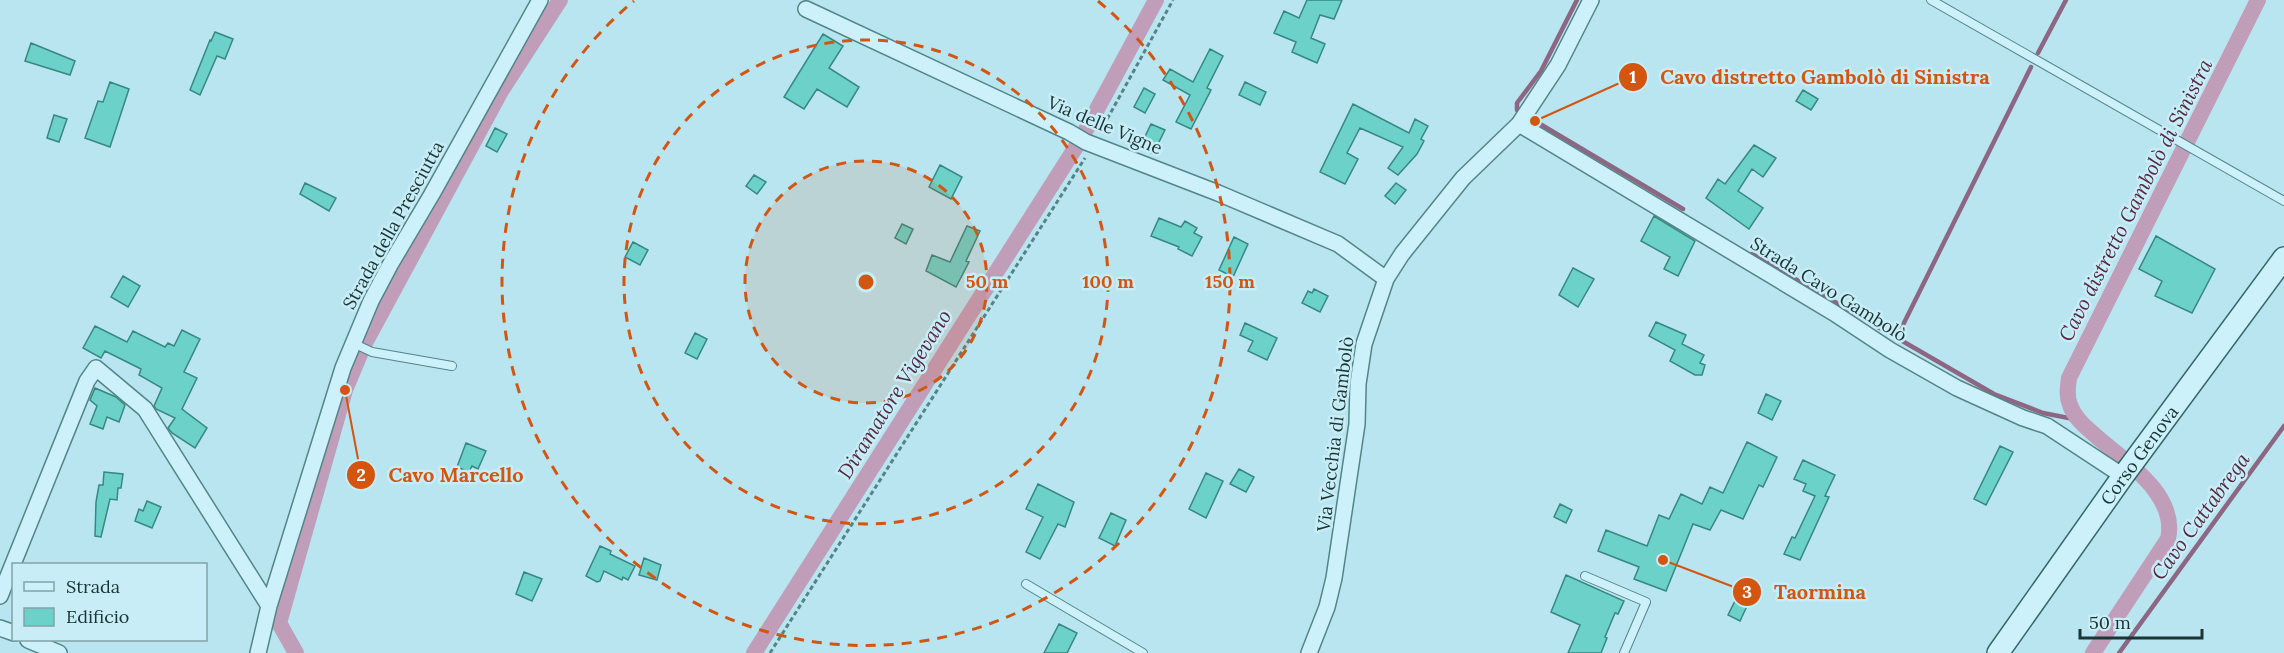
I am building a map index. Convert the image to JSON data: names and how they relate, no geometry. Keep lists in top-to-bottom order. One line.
{"streets":{"main road":["Corso Genova"],"street":["Via delle Vigne","Strada della Presciutta","Strada Cavo Gambolò","Via Vecchia di Gambolò"]},"crossings":[["Via delle Vigne","Via Vecchia di Gambolò"],["Strada Cavo Gambolò","Via Vecchia di Gambolò"],["Strada Cavo Gambolò","Corso Genova"]],"water":["Cavo distretto Gambolò di Sinistra","Diramatore Vigevano","Cavo Cattabrega"],"places":["Cavo distretto Gambolò di Sinistra","Cavo Marcello","Taormina"],"legend":["Strada","Edificio"],"scale_bar":"50 m","rings":["50 m","100 m","150 m"]}
